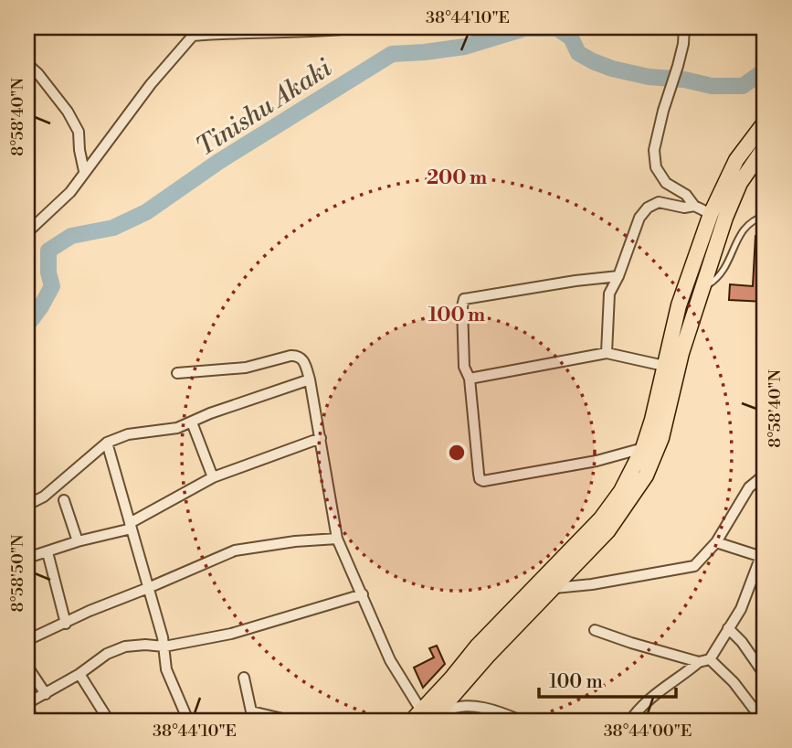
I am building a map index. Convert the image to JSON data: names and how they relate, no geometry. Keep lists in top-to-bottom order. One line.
{"water":["Tinishu Akaki"],"scale_bar":"100 m","coordinates":["38°44'10\"E","8°58'40\"N","8°58'50\"N","38°44'00\"E"],"rings":["200 m","100 m"]}
